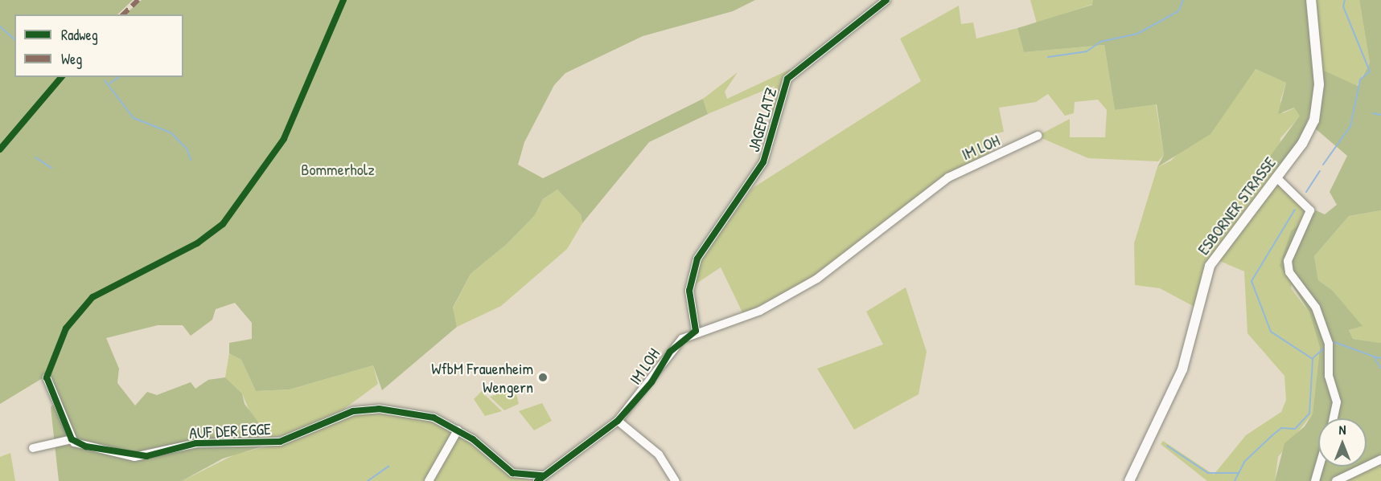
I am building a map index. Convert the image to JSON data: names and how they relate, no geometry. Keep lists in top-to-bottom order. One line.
{"streets":{"main road":["ESBORNER STRASSE"],"street":["JAGEPLATZ","IM LOH","AUF DER EGGE"]},"crossings":[["JAGEPLATZ","IM LOH"],["IM LOH","AUF DER EGGE"]],"parks":["Bommerholz"],"places":["WfbM Frauenheim Wengern"],"legend":["Radweg","Weg"],"north":"top"}
